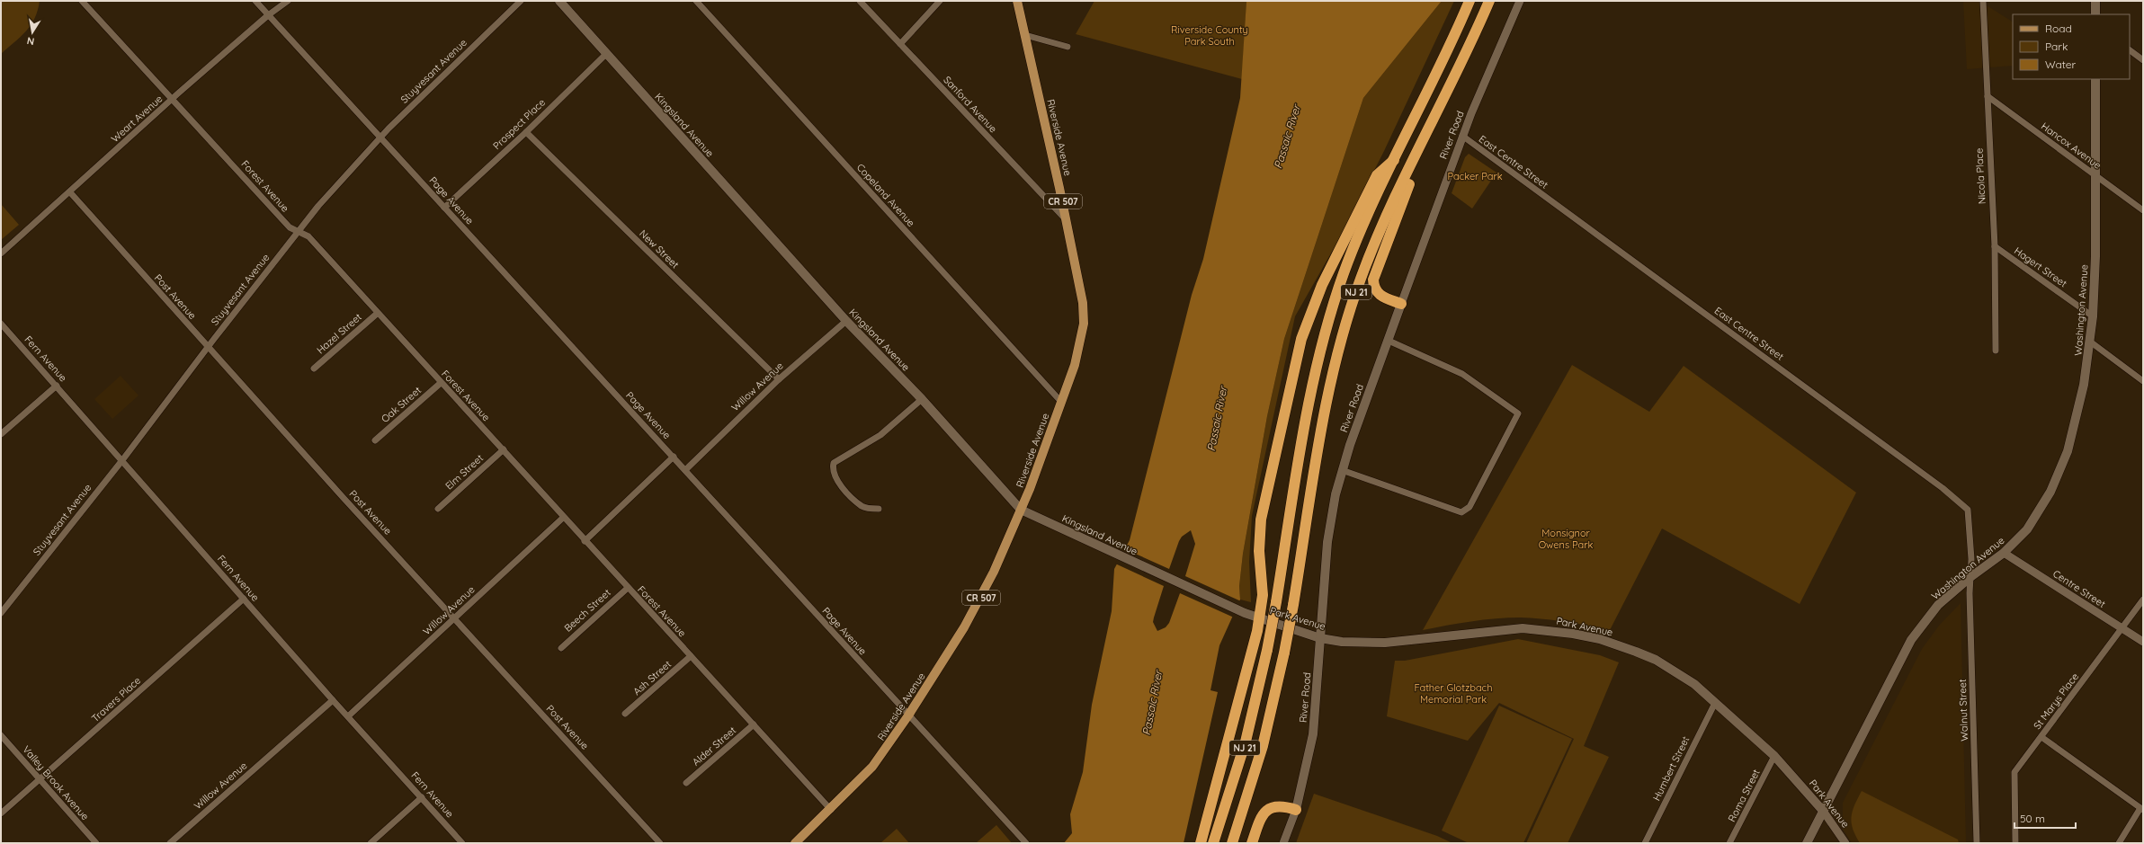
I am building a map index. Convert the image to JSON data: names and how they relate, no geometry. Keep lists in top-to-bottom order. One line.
{"streets":{"highway":["NJ 21"],"main road":["Kingsland Avenue","River Road","Riverside Avenue","CR 507","Washington Avenue","Park Avenue"],"street":["Stuyvesant Avenue","Sanford Avenue","Weart Avenue","Prospect Place","Hancox Avenue","East Centre Street","Nicola Place","Forest Avenue","Copeland Avenue","Page Avenue","New Street","Hagert Street","Post Avenue","Hazel Street","Fern Avenue","Willow Avenue","Oak Street","Elm Street","Centre Street","Beech Street","Ash Street","Travers Place","St Marys Place","Walnut Street","Alder Street","Humbert Street","Valley Brook Avenue","Roma Street"]},"crossings":[["Stuyvesant Avenue","Forest Avenue"],["Stuyvesant Avenue","Page Avenue"],["Stuyvesant Avenue","Post Avenue"],["Stuyvesant Avenue","Fern Avenue"],["Sanford Avenue","Riverside Avenue"],["Weart Avenue","Forest Avenue"],["Weart Avenue","Page Avenue"],["Weart Avenue","Post Avenue"],["Prospect Place","Kingsland Avenue"],["Prospect Place","Page Avenue"],["Prospect Place","New Street"],["Kingsland Avenue","Riverside Avenue"],["Kingsland Avenue","Willow Avenue"],["Kingsland Avenue","Park Avenue"],["River Road","East Centre Street"],["River Road","Park Avenue"],["Riverside Avenue","Forest Avenue"],["Riverside Avenue","Copeland Avenue"],["Riverside Avenue","Page Avenue"],["Hancox Avenue","Nicola Place"],["Hancox Avenue","Washington Avenue"],["East Centre Street","Washington Avenue"],["East Centre Street","Walnut Street"],["Nicola Place","Hagert Street"],["Forest Avenue","Hazel Street"],["Forest Avenue","Willow Avenue"],["Forest Avenue","Oak Street"],["Forest Avenue","Elm Street"],["Forest Avenue","Beech Street"],["Forest Avenue","Ash Street"],["Forest Avenue","Alder Street"],["Page Avenue","Willow Avenue"],["New Street","Willow Avenue"],["Hagert Street","Washington Avenue"],["Post Avenue","Willow Avenue"],["Washington Avenue","Centre Street"],["Washington Avenue","Park Avenue"],["Washington Avenue","Walnut Street"],["Fern Avenue","Willow Avenue"],["Fern Avenue","Travers Place"],["Centre Street","St Marys Place"],["Park Avenue","Humbert Street"],["Park Avenue","Roma Street"],["Travers Place","Valley Brook Avenue"]],"water":["Passaic River"],"parks":["Riverside County Park South","Packer Park","Monsignor Owens Park","Father Glotzbach Memorial Park"],"legend":["Road","Park","Water"],"scale_bar":"50 m","north":"bottom"}
